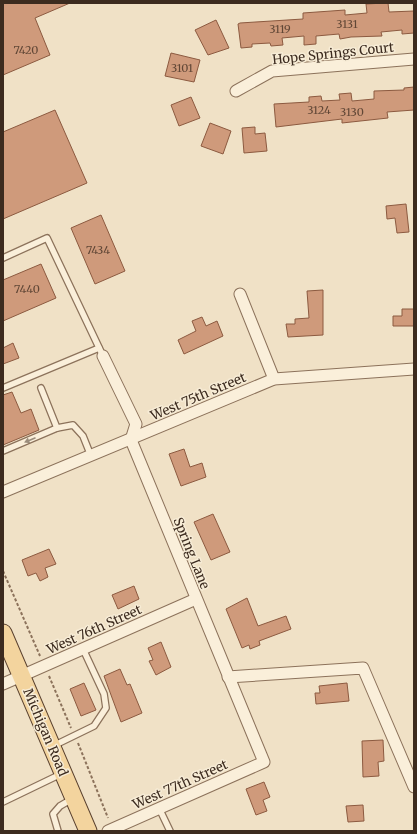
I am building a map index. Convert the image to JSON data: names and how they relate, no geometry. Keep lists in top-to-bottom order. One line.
{"streets":{"main road":["Michigan Road"],"street":["Hope Springs Court","West 75th Street","Spring Lane","West 76th Street","West 77th Street"]},"crossings":[["West 75th Street","Spring Lane"],["Spring Lane","West 76th Street"],["Spring Lane","West 77th Street"],["West 76th Street","Michigan Road"]],"house_numbers":["3131","3119","7420","3101","3124","3130","7434","7440"]}
